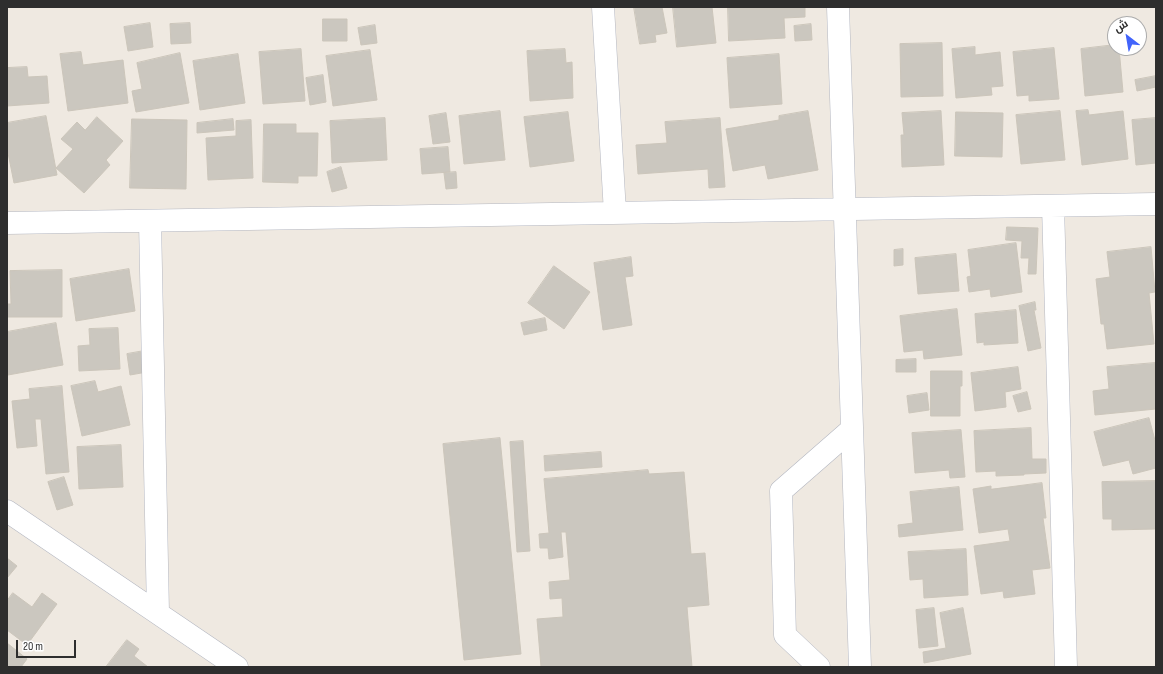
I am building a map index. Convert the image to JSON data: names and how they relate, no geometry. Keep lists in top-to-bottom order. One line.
{"scale_bar":"20 m","north":"top left"}
